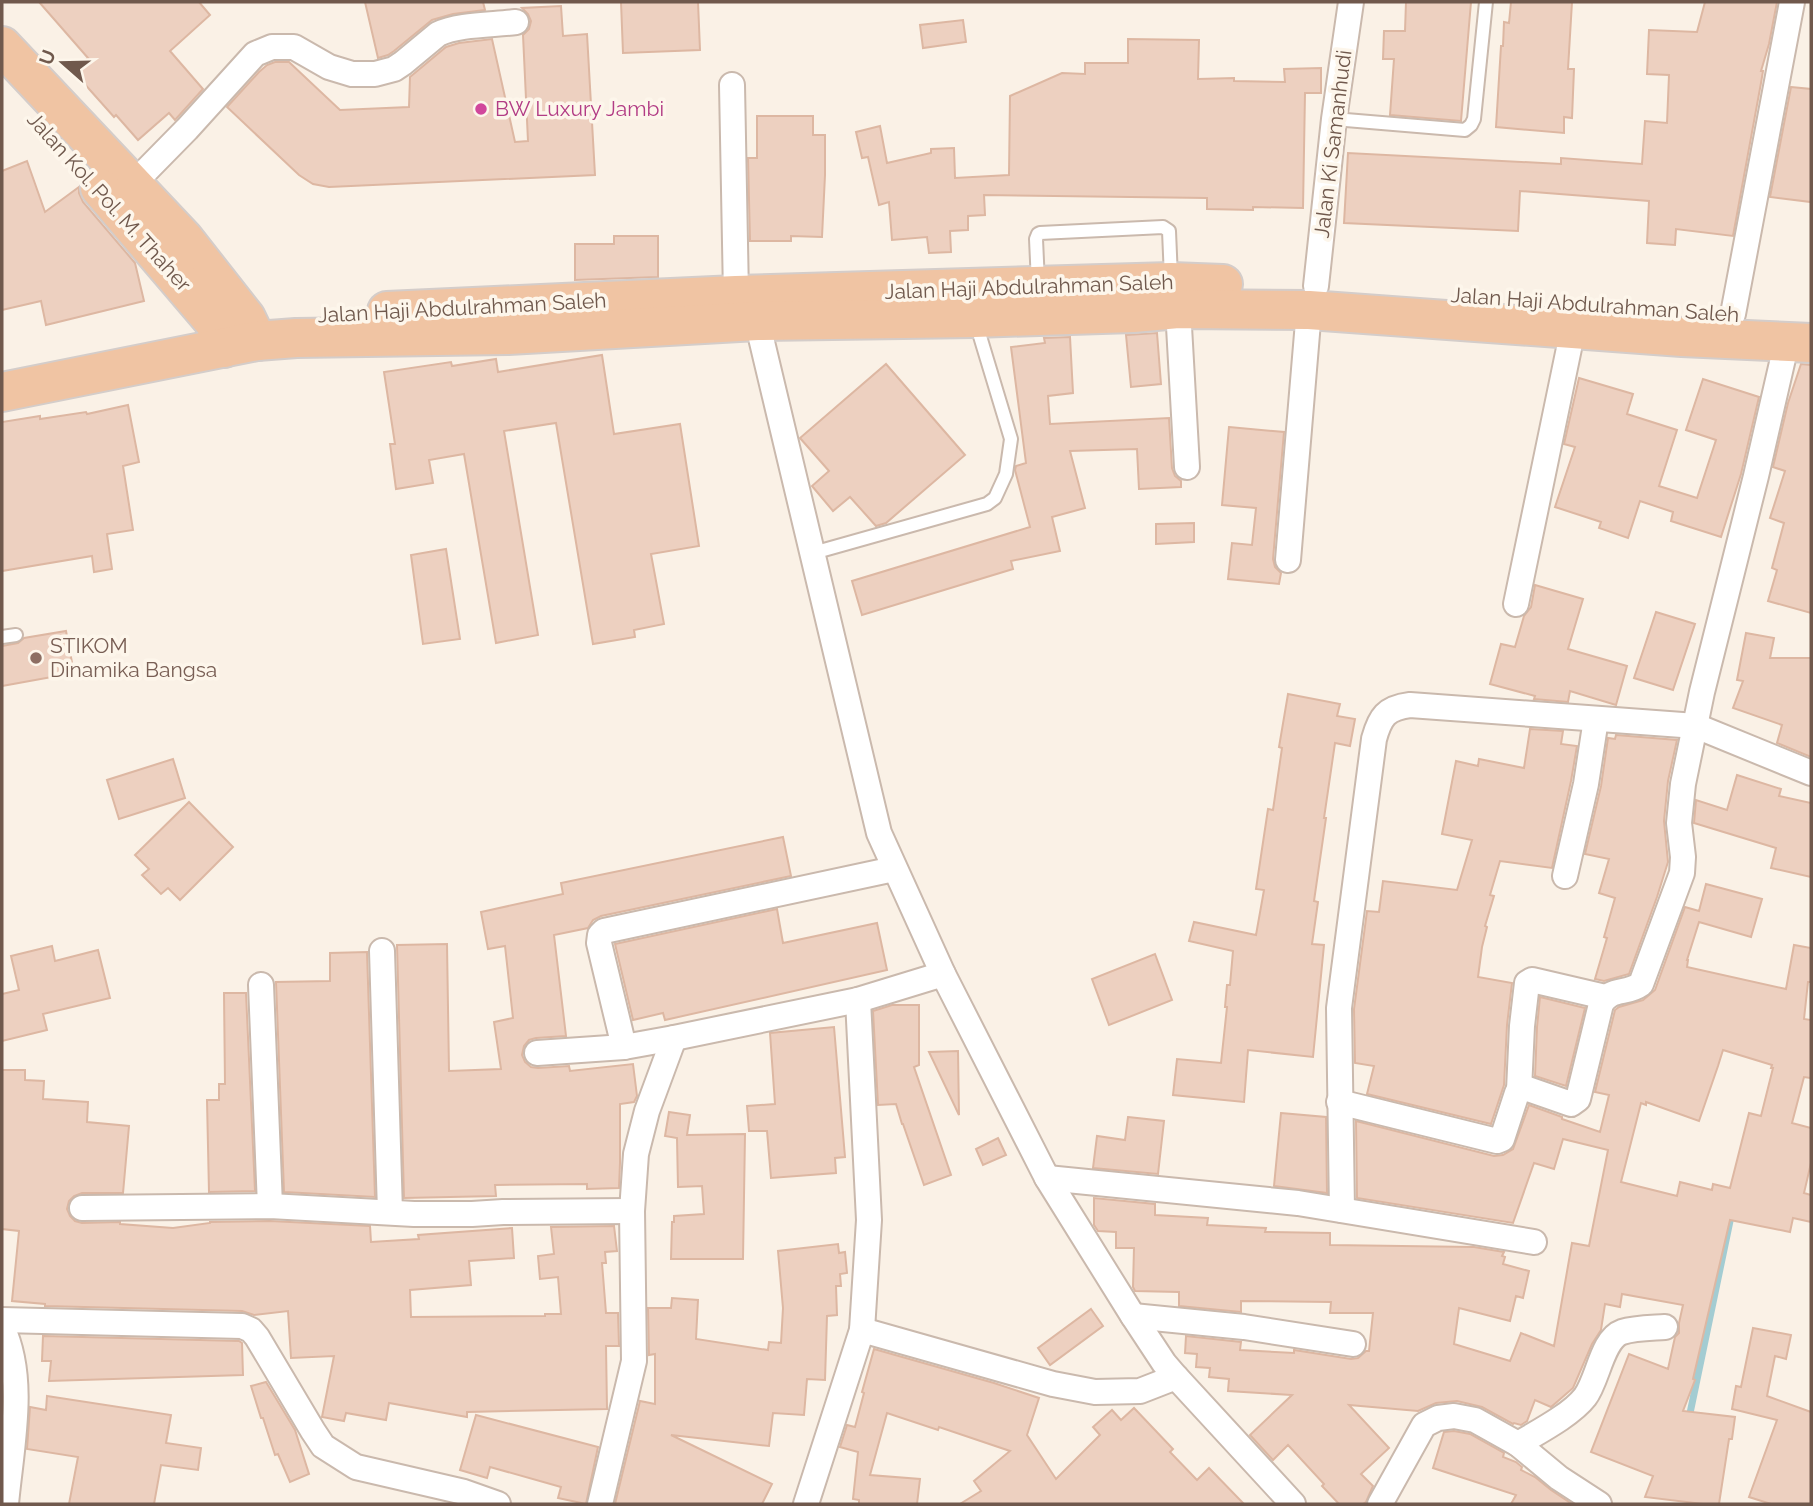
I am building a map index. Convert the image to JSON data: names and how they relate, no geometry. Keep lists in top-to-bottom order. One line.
{"streets":{"highway":["Jalan Kol. Pol. M. Thaher","Jalan Haji Abdulrahman Saleh"],"street":["Jalan Ki Samanhudi"]},"crossings":[["Jalan Ki Samanhudi","Jalan Haji Abdulrahman Saleh"],["Jalan Kol. Pol. M. Thaher","Jalan Haji Abdulrahman Saleh"]],"places":["BW Luxury Jambi","STIKOM Dinamika Bangsa"],"north":"left"}
